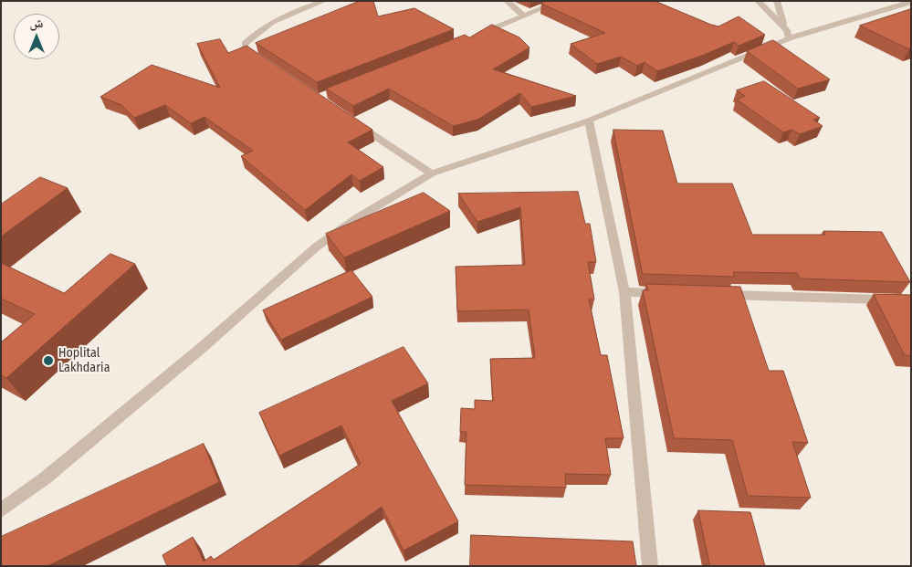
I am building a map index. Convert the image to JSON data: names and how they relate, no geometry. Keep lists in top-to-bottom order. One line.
{"places":["Hoplital Lakhdaria"],"north":"top"}
